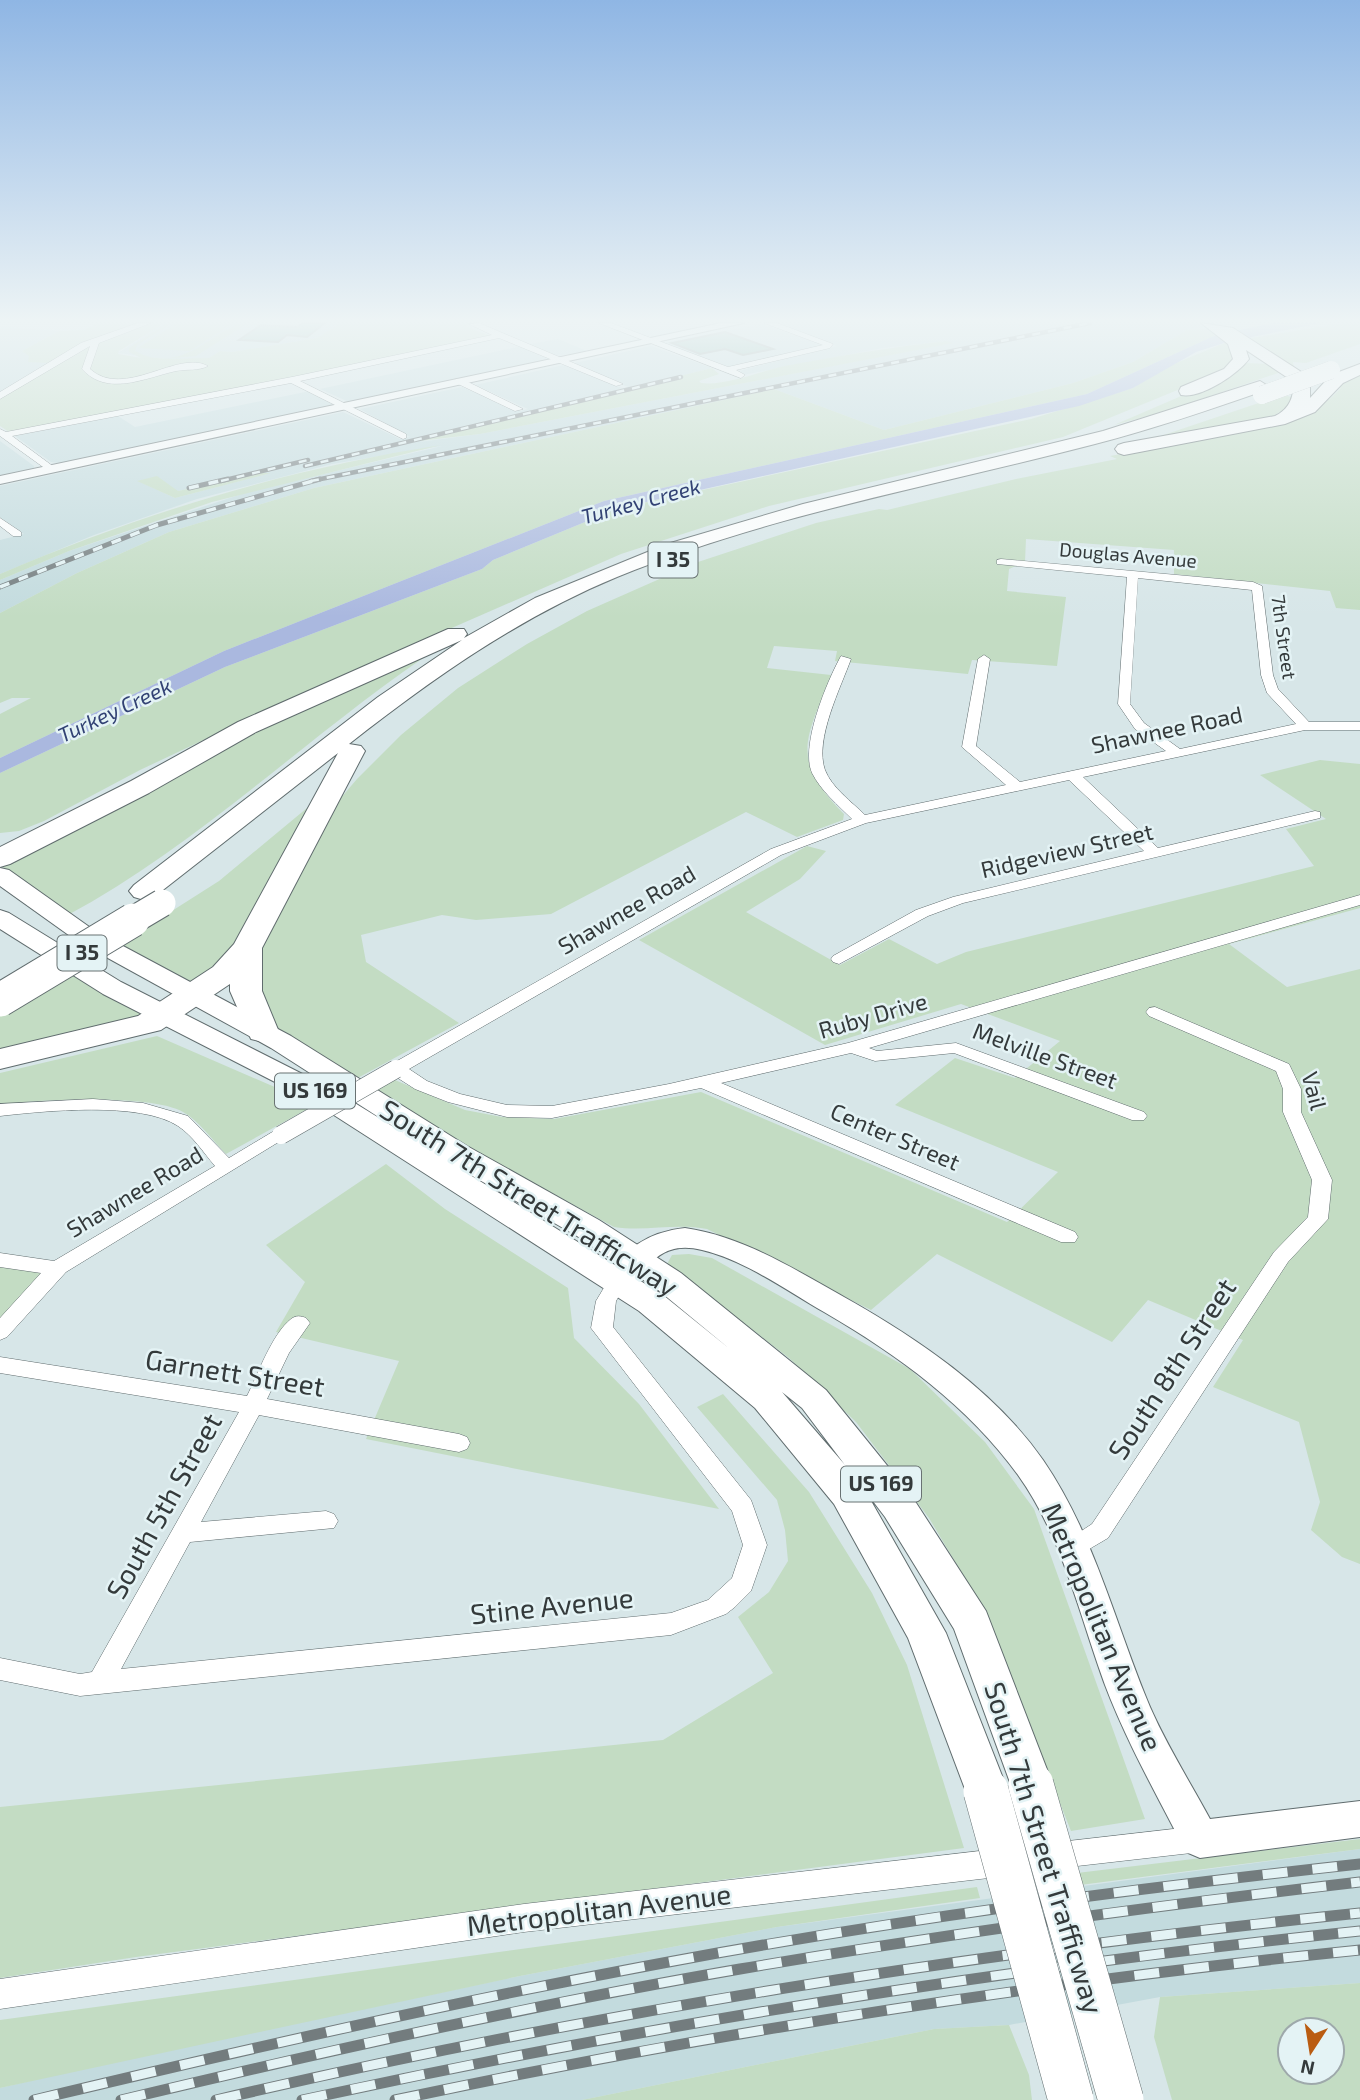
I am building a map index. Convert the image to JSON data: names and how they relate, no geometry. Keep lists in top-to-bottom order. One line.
{"streets":{"highway":["I 35"],"main road":["US 169","South 7th Street Trafficway","Metropolitan Avenue"],"street":["Douglas Avenue","7th Street","Shawnee Road","Ridgeview Street","Ruby Drive","Melville Street","Vail","Center Street","South 8th Street","Garnett Street","South 5th Street","Stine Avenue"]},"crossings":[["Douglas Avenue","7th Street"],["7th Street","Shawnee Road"],["Shawnee Road","Ruby Drive"],["Ruby Drive","Melville Street"],["Ruby Drive","Center Street"],["Vail","South 8th Street"],["South 7th Street Trafficway","Stine Avenue"],["South 7th Street Trafficway","Metropolitan Avenue"],["South 8th Street","Metropolitan Avenue"],["Garnett Street","South 5th Street"],["South 5th Street","Stine Avenue"],["Stine Avenue","Metropolitan Avenue"]],"water":["Turkey Creek"],"north":"bottom"}
